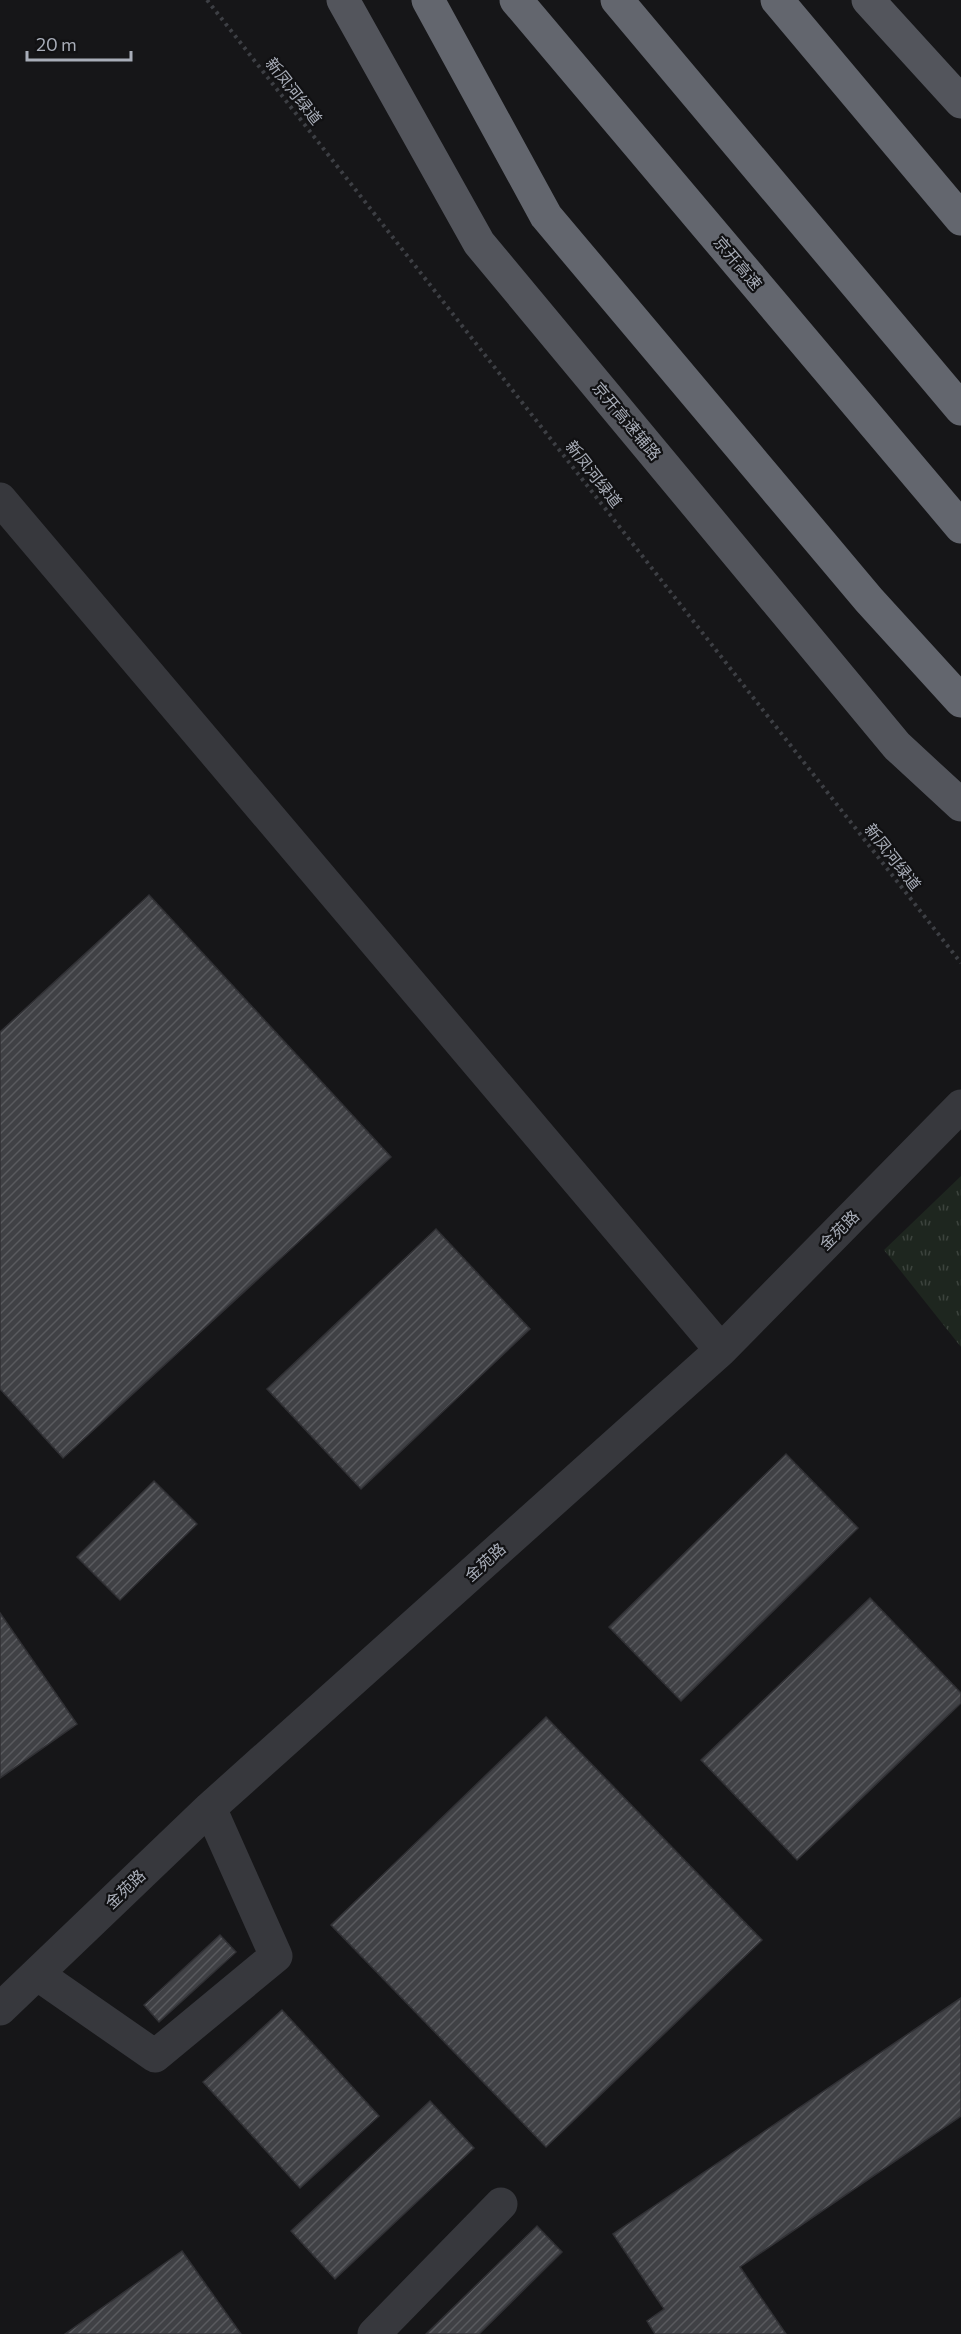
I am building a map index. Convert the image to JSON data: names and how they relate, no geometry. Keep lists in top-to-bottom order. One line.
{"streets":{"highway":["京开高速"],"main road":["京开高速辅路"],"street":["金苑路"],"path":["新凤河绿道"]},"scale_bar":"20 m"}
